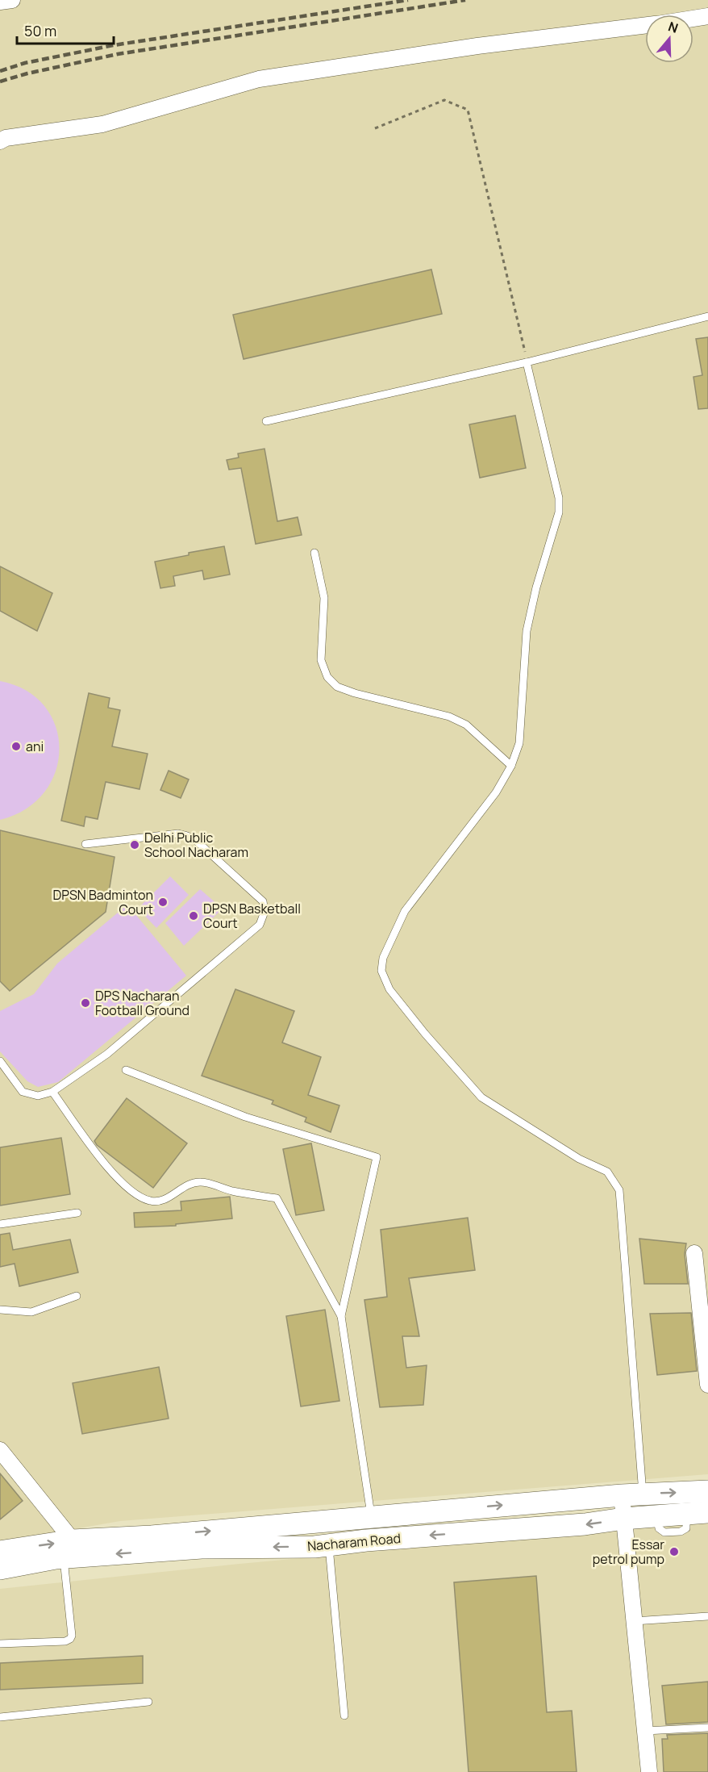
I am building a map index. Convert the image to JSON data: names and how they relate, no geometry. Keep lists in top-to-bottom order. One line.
{"streets":{"main road":["Nacharam Road"]},"places":["ani","Delhi Public School Nacharam","DPSN Badminton Court","DPSN Basketball Court","DPS Nacharan Football Ground","Essar petrol pump"],"scale_bar":"50 m","north":"top"}
